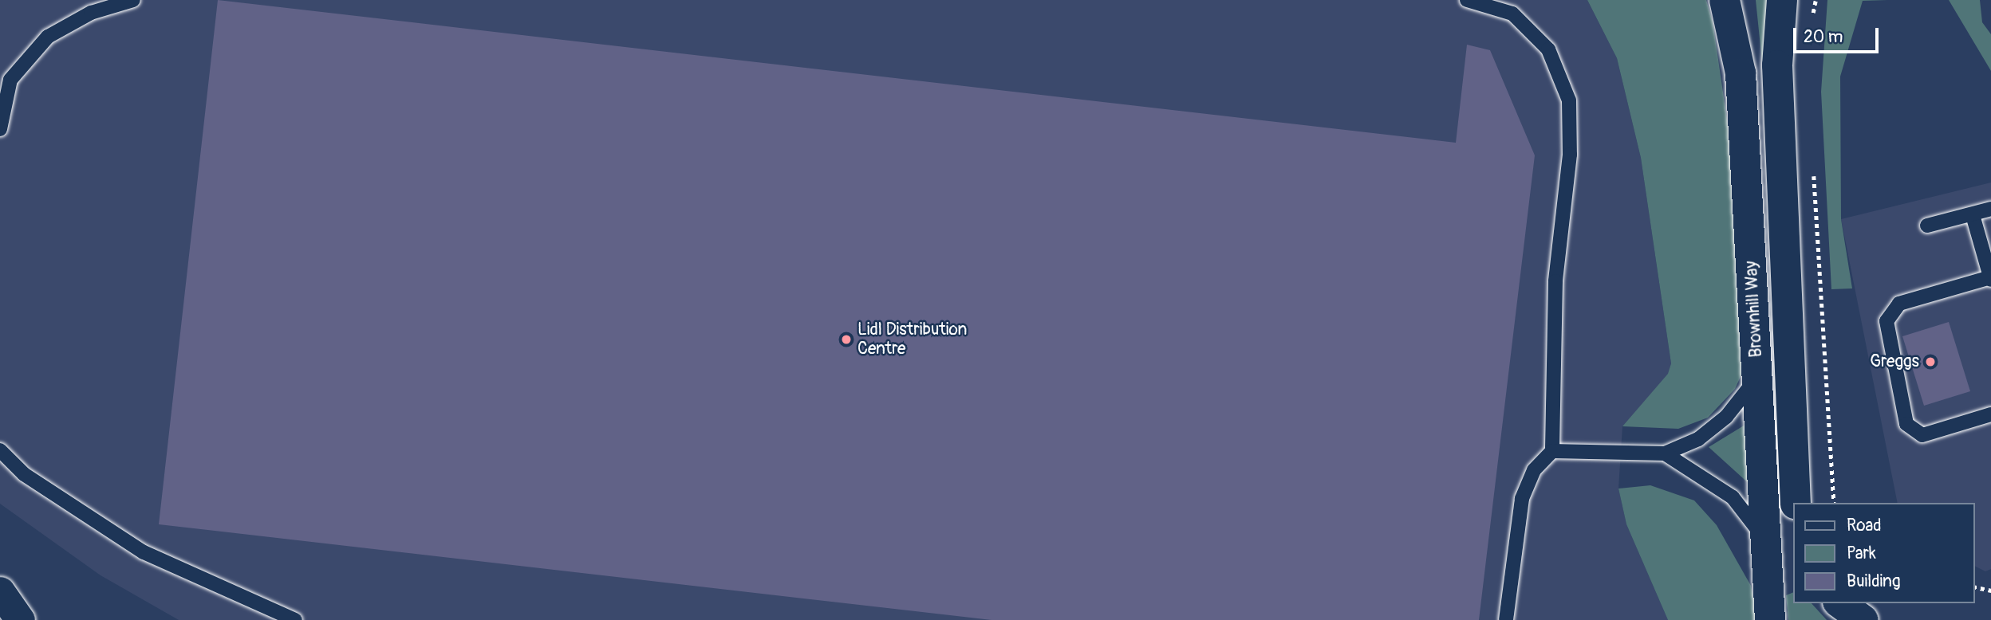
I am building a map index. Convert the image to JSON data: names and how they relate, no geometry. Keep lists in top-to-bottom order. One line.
{"streets":{"street":["Brownhill Way"]},"places":["Lidl Distribution Centre","Greggs"],"legend":["Road","Park","Building"],"scale_bar":"20 m"}
